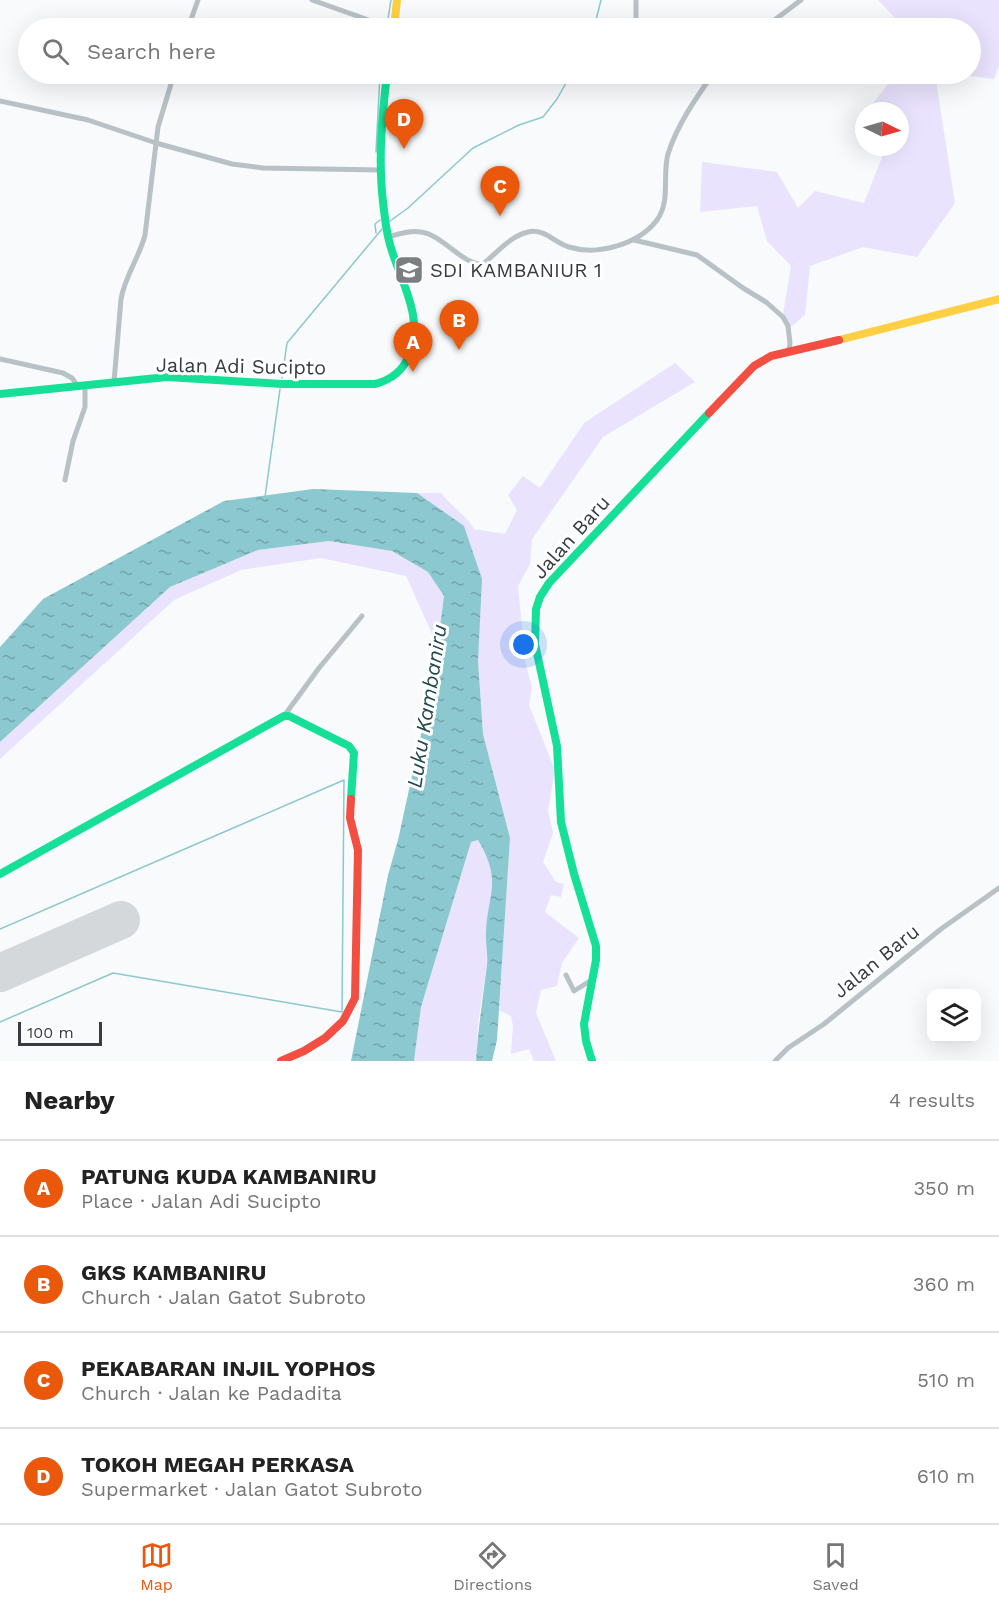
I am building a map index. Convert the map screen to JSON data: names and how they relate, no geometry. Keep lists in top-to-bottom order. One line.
{"streets":{"main road":["Jalan Adi Sucipto","Jalan Baru"]},"water":["Luku Kambaniru"],"places":{"school or university":["SDI KAMBANIUR 1"]},"scale_bar":"100 m","north":"right","page":{"search":"Search here","pins":["D","C","B","A"],"scale":"100 m","heading":["Nearby","4 results"],"list":[{"mark":"A","name":"PATUNG KUDA KAMBANIRU","note":"Place · Jalan Adi Sucipto","value":"350 m"},{"mark":"B","name":"GKS KAMBANIRU","note":"Church · Jalan Gatot Subroto","value":"360 m"},{"mark":"C","name":"PEKABARAN INJIL YOPHOS","note":"Church · Jalan ke Padadita","value":"510 m"},{"mark":"D","name":"TOKOH MEGAH PERKASA","note":"Supermarket · Jalan Gatot Subroto","value":"610 m"}],"nav":["Map","Directions","Saved"]}}
